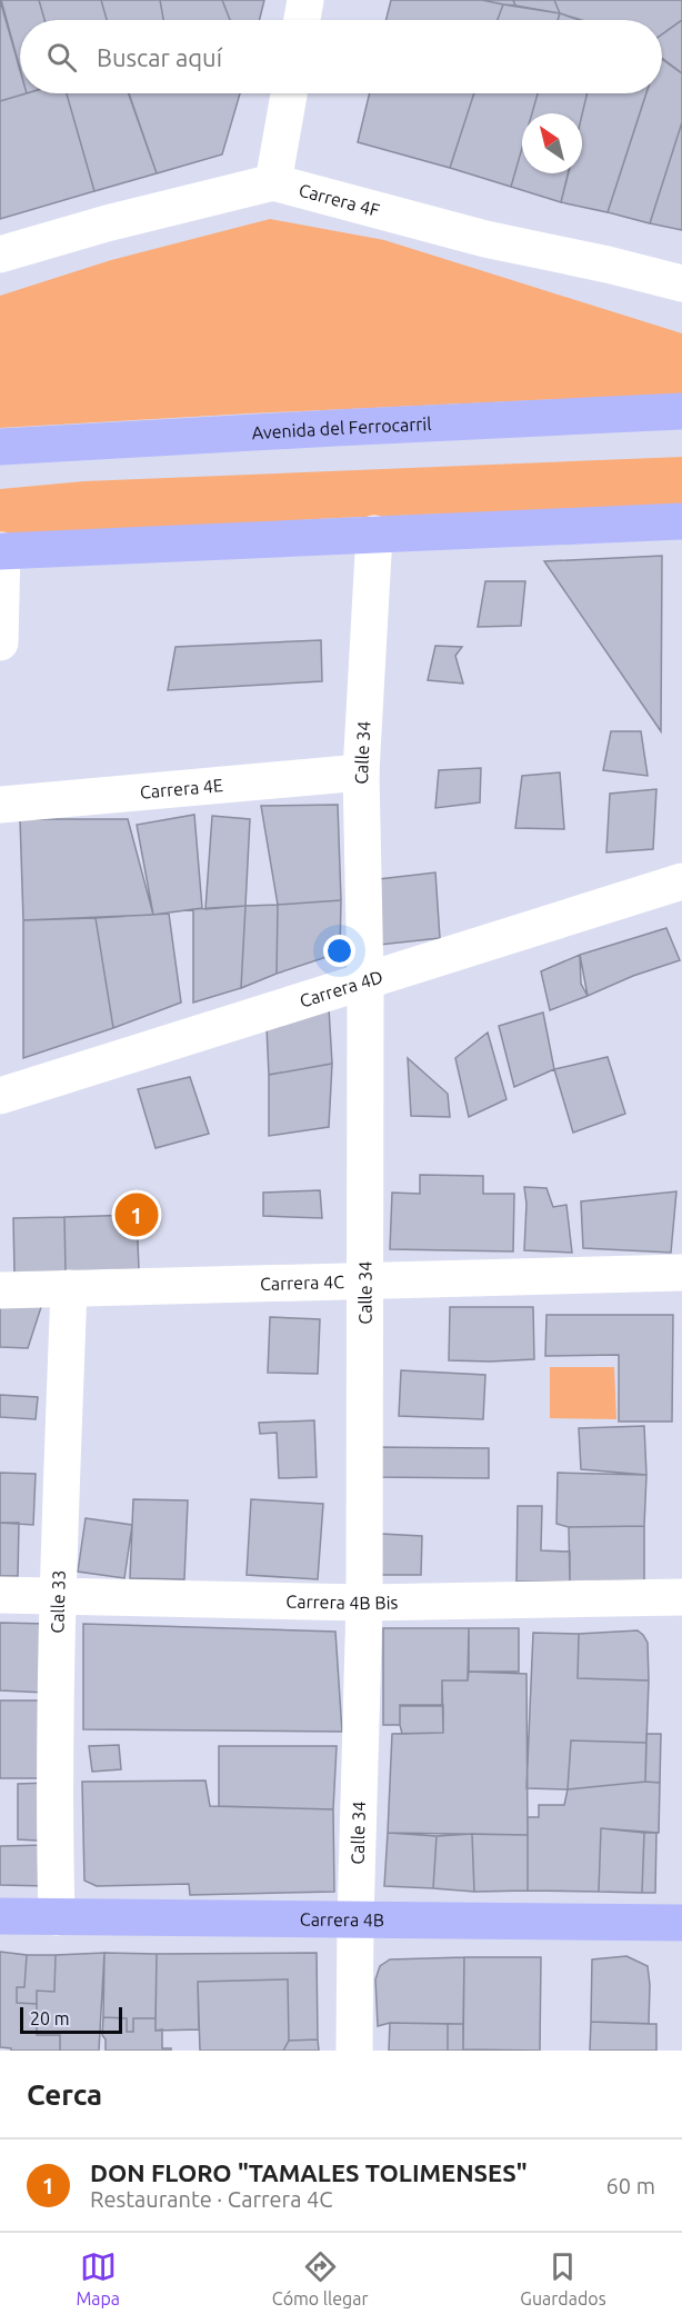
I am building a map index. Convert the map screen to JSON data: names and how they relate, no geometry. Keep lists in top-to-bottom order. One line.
{"streets":{"main road":["Avenida del Ferrocarril","Carrera 4B"],"street":["Carrera 4F","Calle 34","Carrera 4E","Carrera 4D","Carrera 4C","Carrera 4B Bis","Calle 33"]},"crossings":[["Calle 34","Carrera 4E"],["Calle 34","Carrera 4D"],["Calle 34","Carrera 4C"],["Calle 34","Carrera 4B Bis"],["Calle 34","Carrera 4B"],["Carrera 4C","Calle 33"],["Carrera 4B Bis","Calle 33"],["Calle 33","Carrera 4B"]],"scale_bar":"20 m","north":"top left","page":{"search":"Buscar aquí","pins":"1","scale":"20 m","heading":"Cerca","list":[{"mark":"1","name":"DON FLORO \"TAMALES TOLIMENSES\"","note":"Restaurante · Carrera 4C","value":"60 m"}],"nav":["Mapa","Cómo llegar","Guardados"]}}
